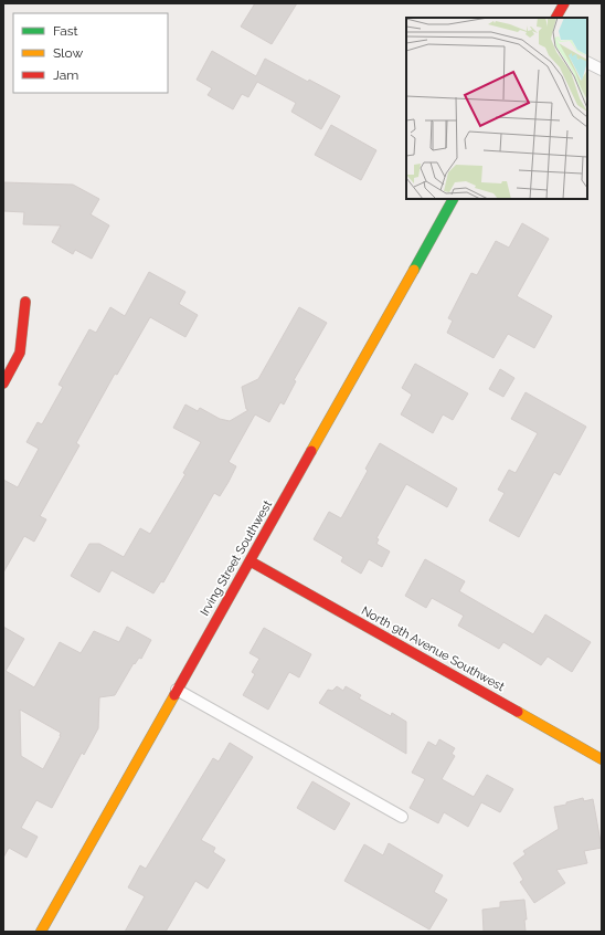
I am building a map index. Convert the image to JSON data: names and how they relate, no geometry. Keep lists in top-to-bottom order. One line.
{"streets":{"street":["Irving Street Southwest","North 9th Avenue Southwest"]},"crossings":[["Irving Street Southwest","North 9th Avenue Southwest"]],"legend":["Fast","Slow","Jam"]}
